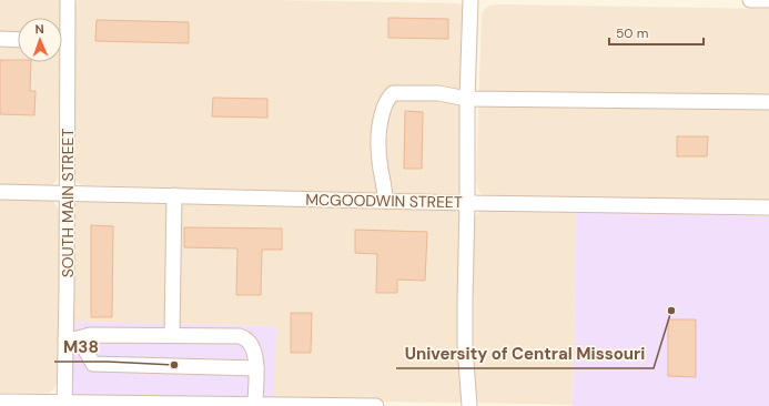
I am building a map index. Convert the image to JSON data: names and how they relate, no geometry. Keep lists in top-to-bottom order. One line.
{"streets":{"street":["MCGOODWIN STREET","SOUTH MAIN STREET"]},"crossings":[["MCGOODWIN STREET","SOUTH MAIN STREET"]],"places":["University of Central Missouri","M38"],"scale_bar":"50 m","north":"top"}
